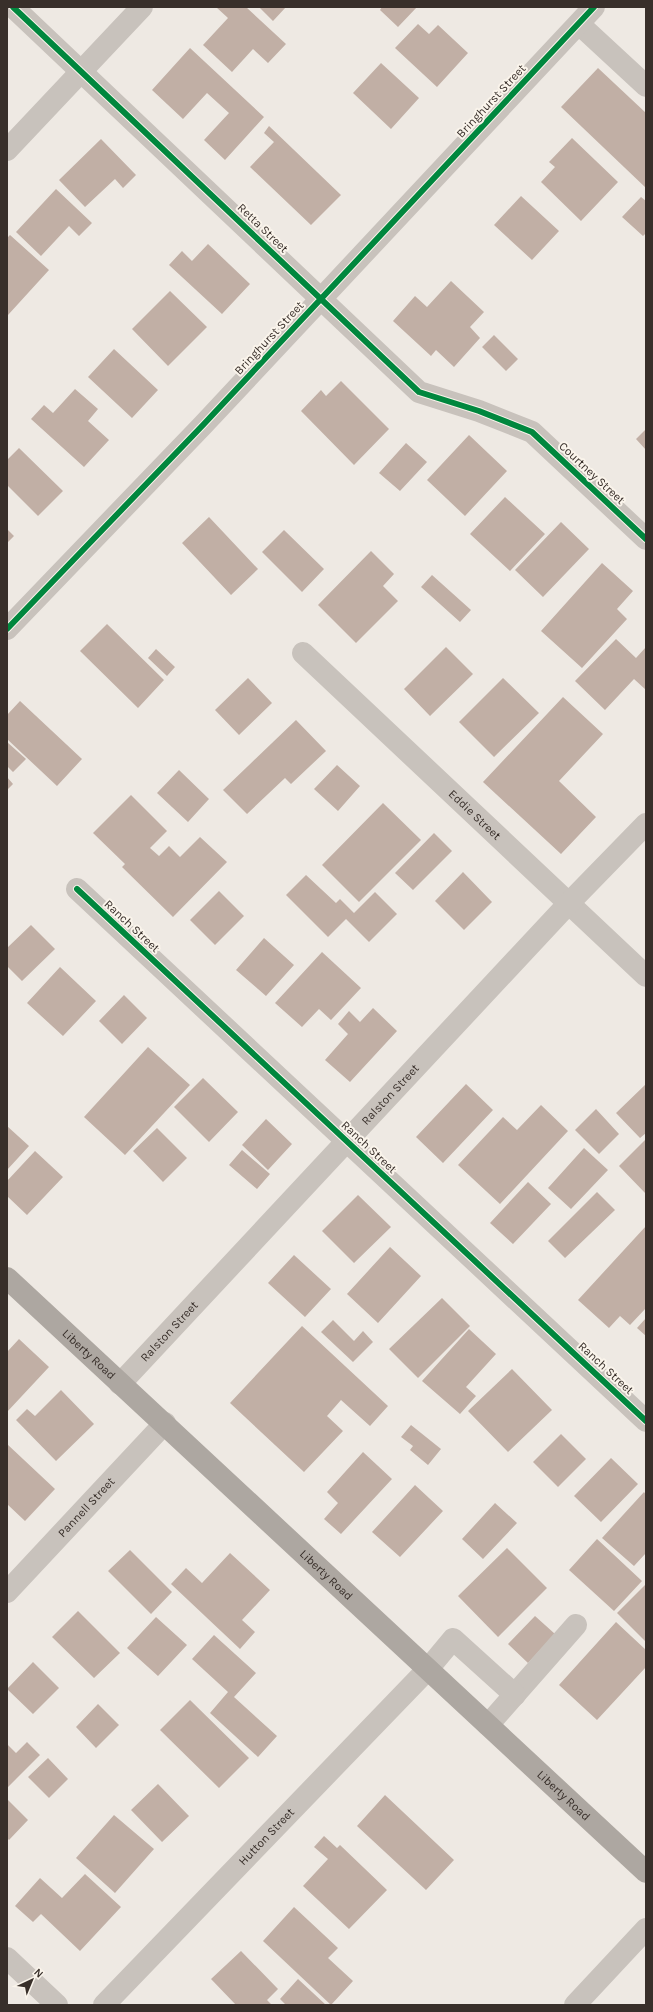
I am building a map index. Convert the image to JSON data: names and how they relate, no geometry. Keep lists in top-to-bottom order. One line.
{"streets":{"main road":["Liberty Road"],"street":["Bringhurst Street","Retta Street","Courtney Street","Eddie Street","Ranch Street","Ralston Street","Pannell Street","Hutton Street"]},"crossings":[["Bringhurst Street","Retta Street"],["Retta Street","Courtney Street"],["Eddie Street","Ralston Street"],["Ranch Street","Ralston Street"],["Ralston Street","Liberty Road"],["Liberty Road","Pannell Street"],["Liberty Road","Hutton Street"]],"north":"top right"}
